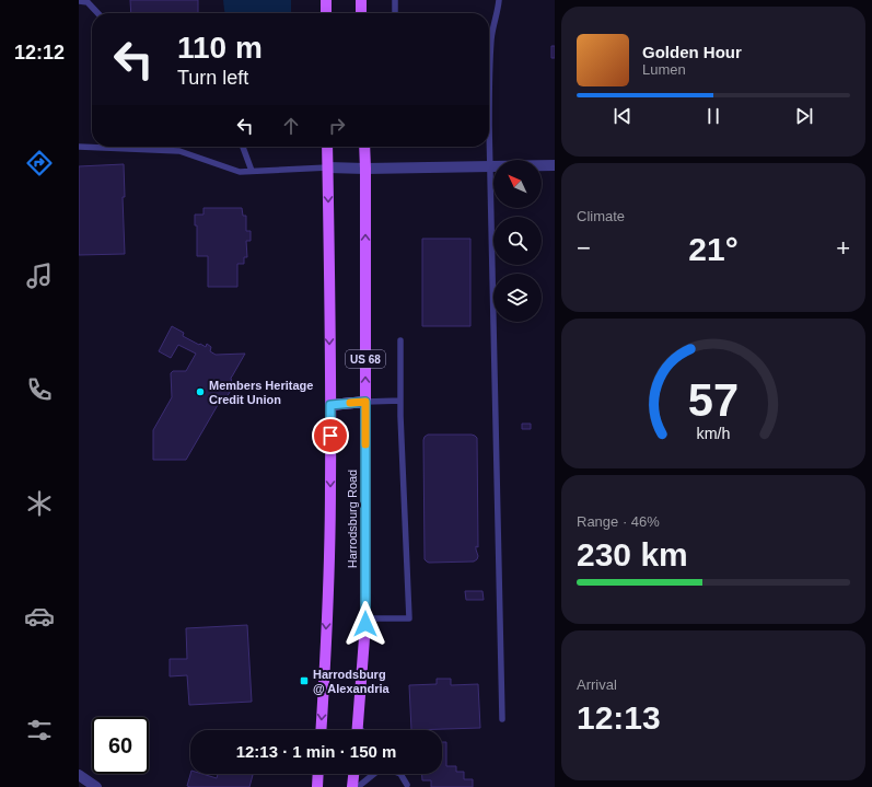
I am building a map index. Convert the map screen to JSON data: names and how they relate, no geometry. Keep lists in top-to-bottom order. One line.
{"streets":{"main road":["US 68","Harrodsburg Road"]},"places":{"other":["Members Heritage Credit Union"],"transit":["Harrodsburg @ Alexandria"]},"north":"top left","page":{"tabs":"12:12","turn":["110 m","Turn left"],"song":["Golden Hour","Lumen"],"tile":["Climate",["Range · 46%","230 km"],["Arrival","12:13"]],"heat":["−","21°","+"],"limit":"60","trip":"12:13 · 1 min · 150 m","gauge":["57","km/h"]}}
